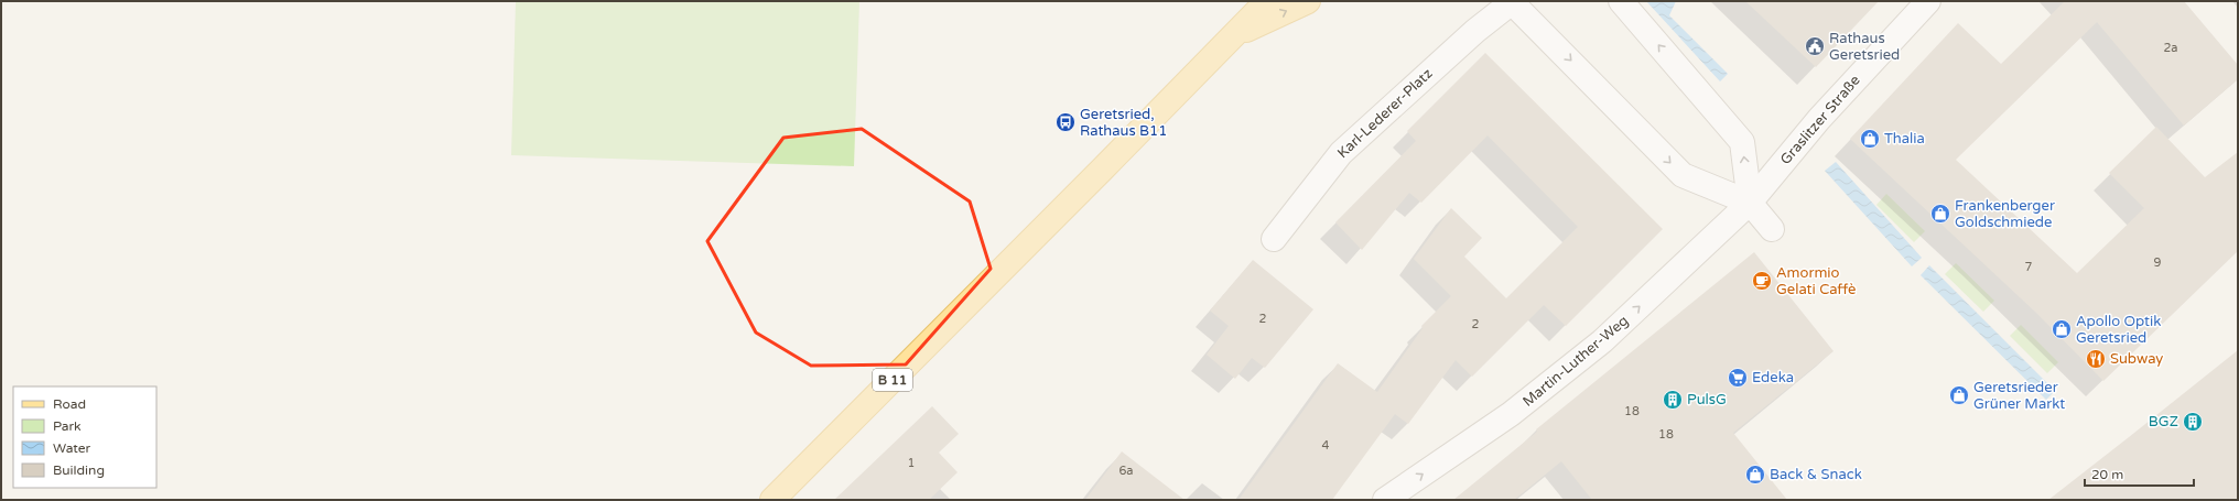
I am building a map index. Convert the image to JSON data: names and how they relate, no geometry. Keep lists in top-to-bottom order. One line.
{"streets":{"main road":["B 11"],"street":["Karl-Lederer-Platz","Graslitzer Straße","Martin-Luther-Weg"]},"crossings":[["Karl-Lederer-Platz","Graslitzer Straße"],["Karl-Lederer-Platz","Martin-Luther-Weg"],["Graslitzer Straße","Martin-Luther-Weg"]],"one_way":["Martin-Luther-Weg"],"places":{"public building":["Rathaus Geretsried"],"bus stop":["Geretsried, Rathaus B11"],"shop":["Thalia","Frankenberger Goldschmiede","Apollo Optik Geretsried","Geretsrieder Grüner Markt","Back & Snack"],"cafe":["Amormio Gelati Caffè"],"restaurant":["Subway"],"supermarket":["Edeka"],"building":["PulsG","BGZ"]},"house_numbers":["2a","9","7","2","2","18","18","4","1","6a"],"legend":["Road","Park","Water","Building"],"scale_bar":"20 m"}
